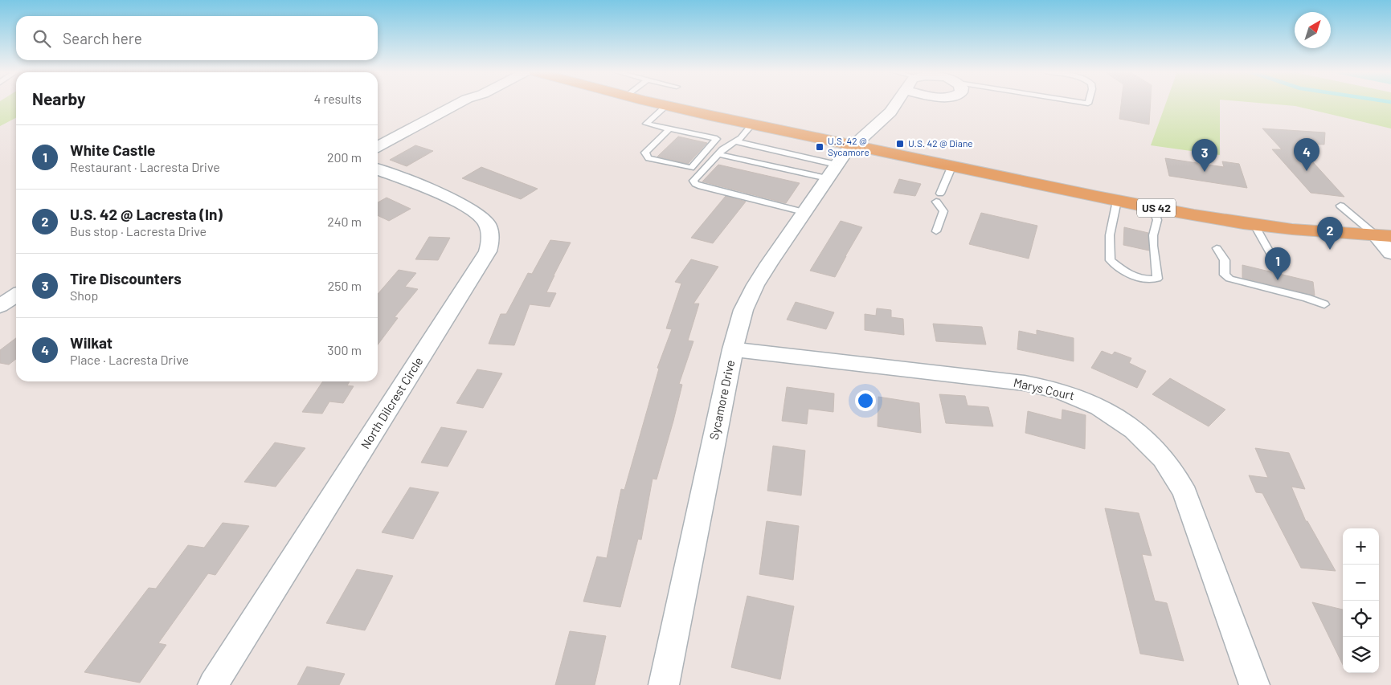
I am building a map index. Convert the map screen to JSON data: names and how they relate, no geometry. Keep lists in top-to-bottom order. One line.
{"streets":{"main road":["US 42"],"street":["Marys Court","Sycamore Drive","North Dilcrest Circle"]},"crossings":[["US 42","Sycamore Drive"],["Marys Court","Sycamore Drive"]],"places":{"transit":["U.S. 42 @ Diane","U.S. 42 @ Sycamore"]},"north":"top right","page":{"search":"Search here","heading":["Nearby","4 results"],"list":[{"mark":"1","name":"White Castle","note":"Restaurant · Lacresta Drive","value":"200 m"},{"mark":"2","name":"U.S. 42 @ Lacresta (In)","note":"Bus stop · Lacresta Drive","value":"240 m"},{"mark":"3","name":"Tire Discounters","note":"Shop","value":"250 m"},{"mark":"4","name":"Wilkat","note":"Place · Lacresta Drive","value":"300 m"}],"pins":["4","3","2","1"],"map_buttons":["+","−"]}}
